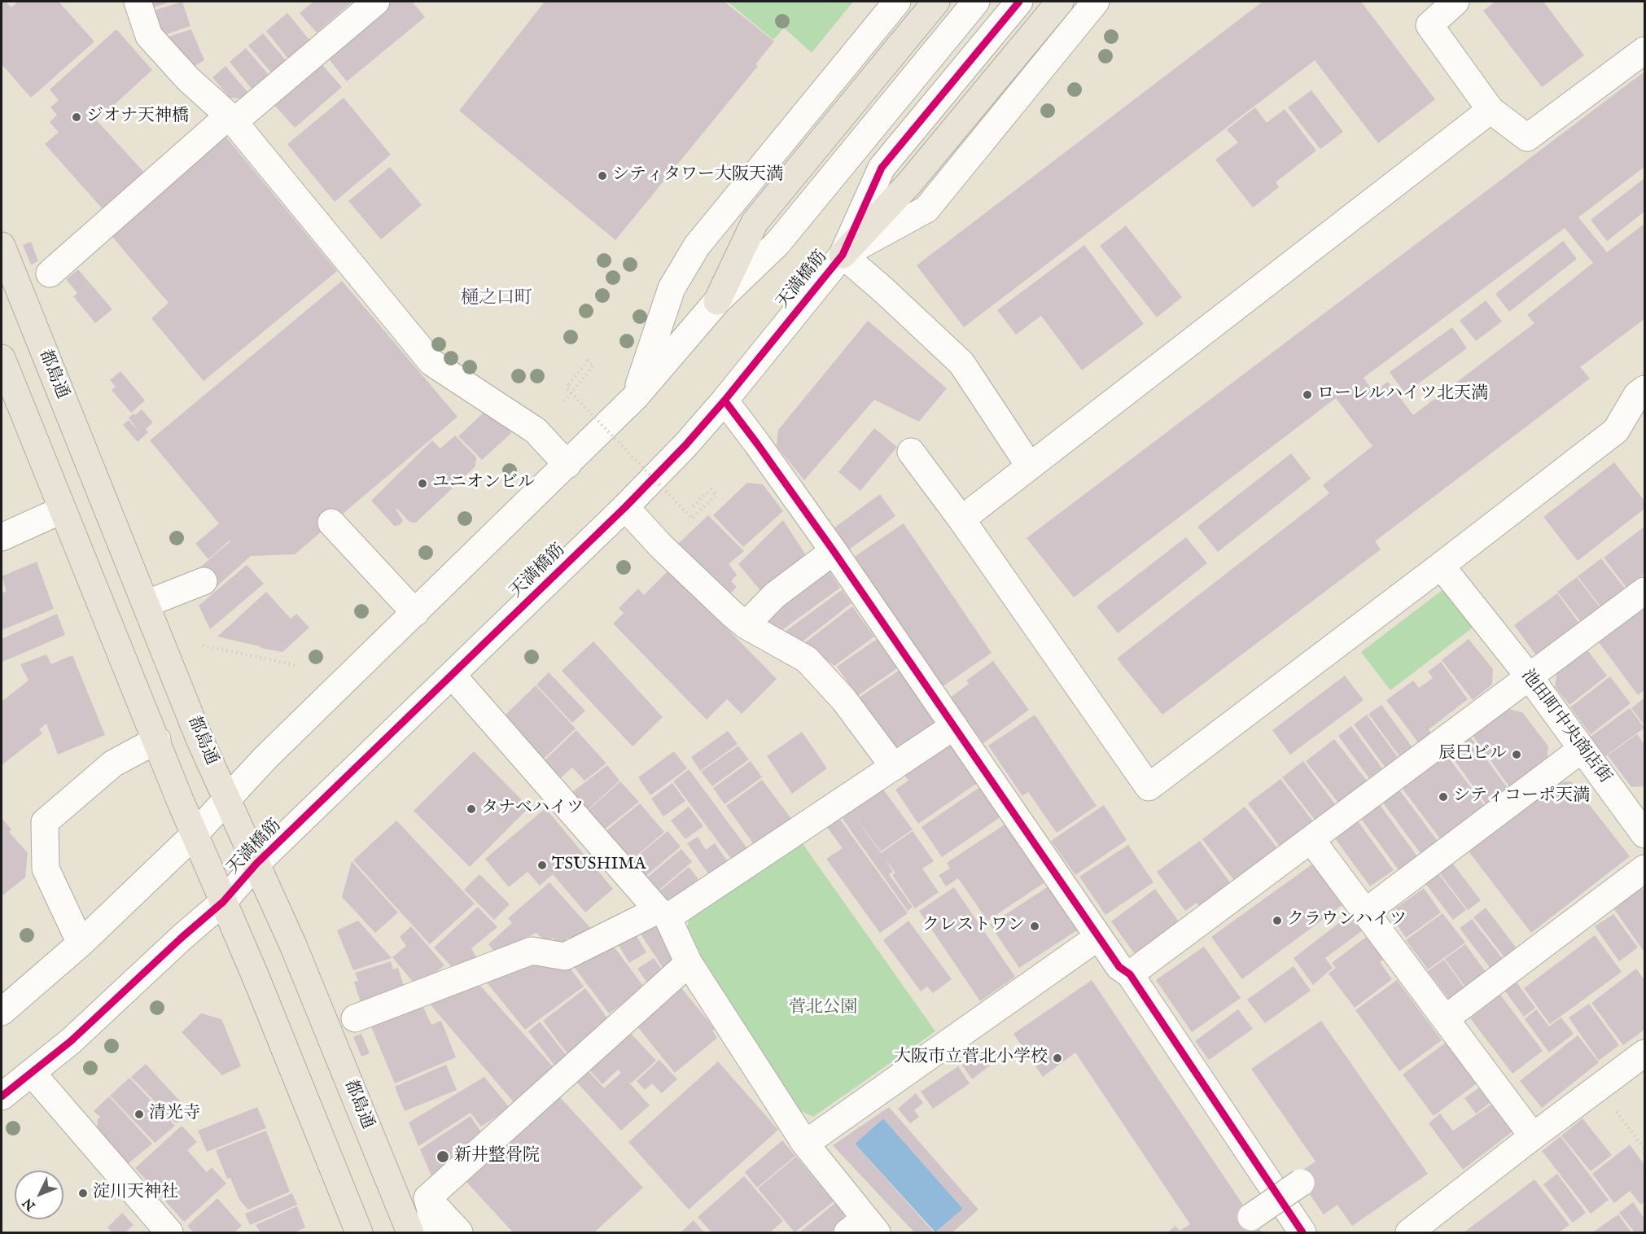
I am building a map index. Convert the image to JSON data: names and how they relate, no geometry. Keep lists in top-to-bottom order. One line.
{"streets":{"main road":["都島通"],"street":["天満橋筋","池田町中央商店街"]},"crossings":[["天満橋筋","都島通"]],"districts":["樋之口町"],"parks":["菅北公園"],"places":["ジオナ天神橋","シティタワー大阪天満","ローレルハイツ北天満","ユニオンビル","辰巳ビル","シティコーポ天満","タナベハイツ","TSUSHIMA","クラウンハイツ","クレストワン","大阪市立菅北小学校","清光寺","新井整骨院","淀川天神社"],"north":"bottom left"}
